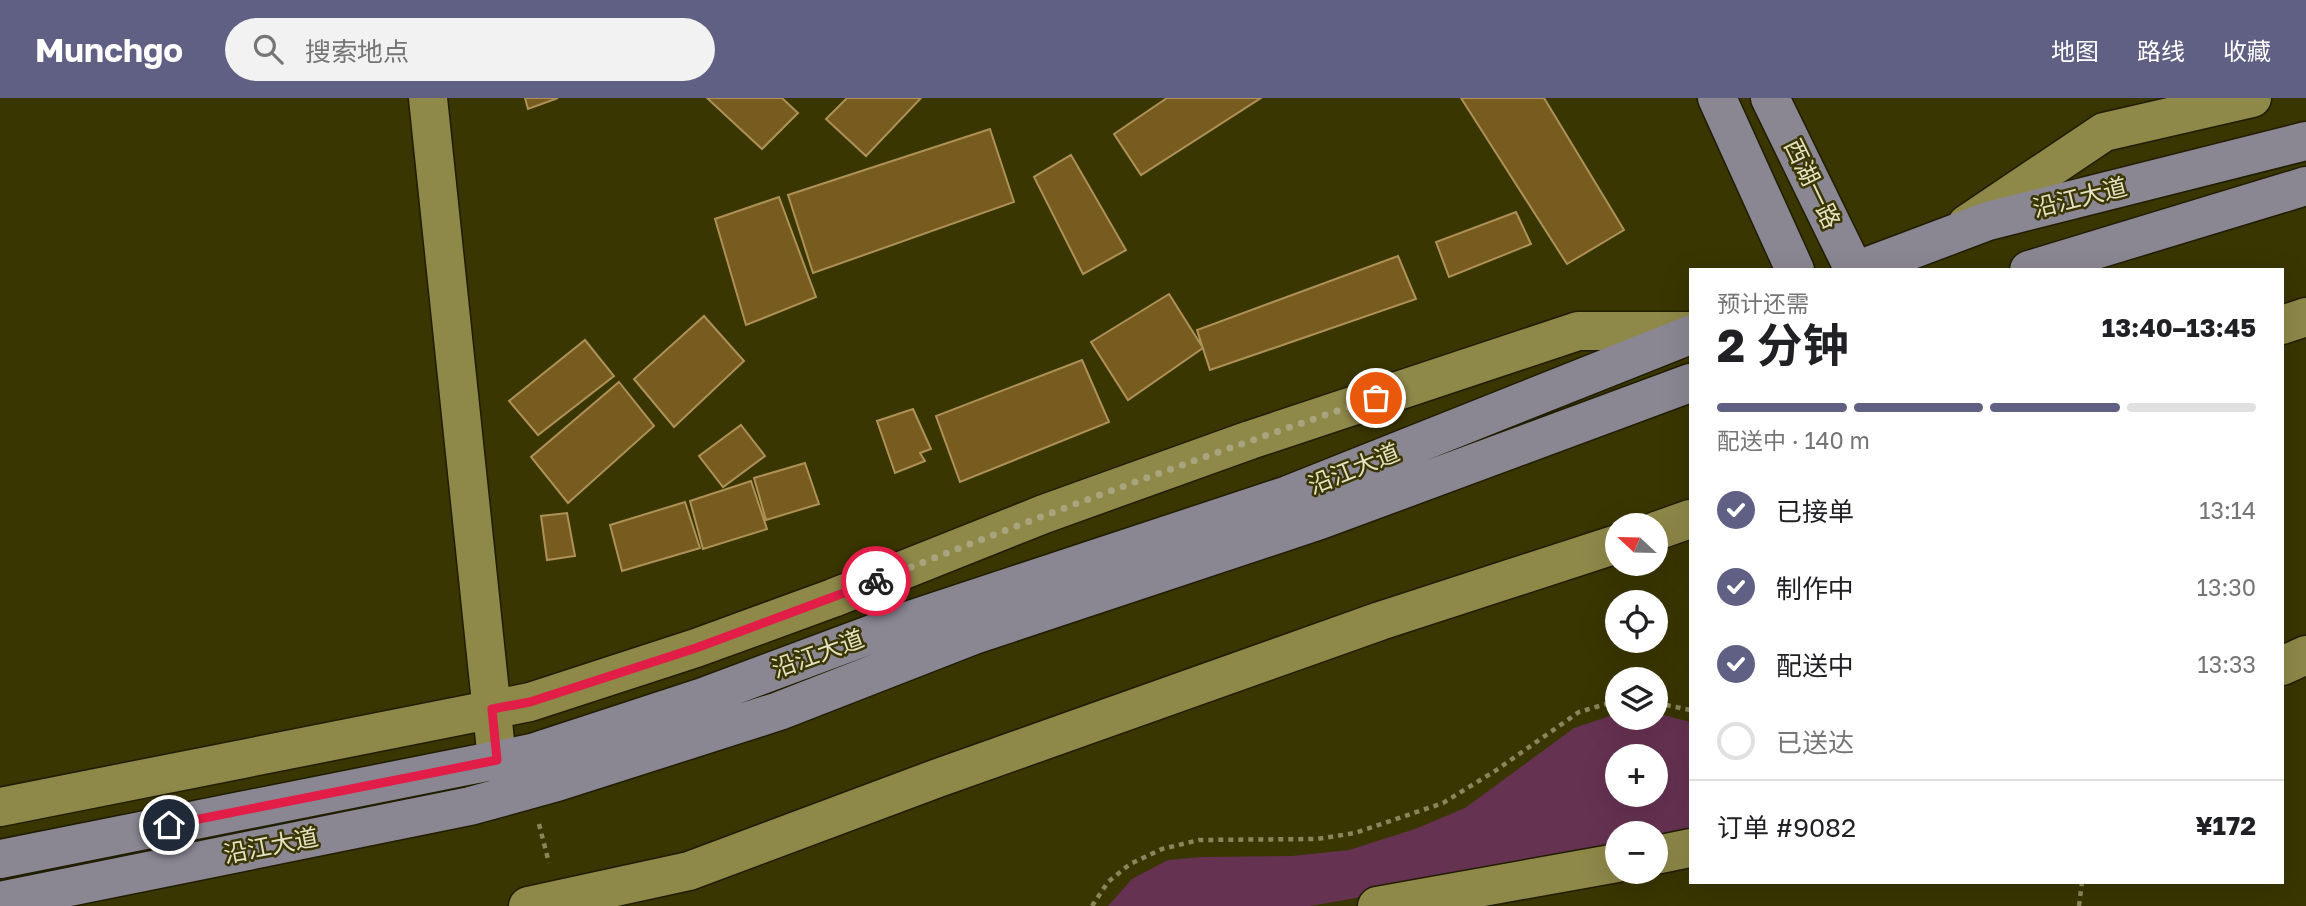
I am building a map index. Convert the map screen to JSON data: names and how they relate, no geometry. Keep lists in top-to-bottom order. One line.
{"streets":{"main road":["西湖一路","沿江大道"]},"north":"left","page":{"header":"Munchgo","search":"搜索地点","nav":["地图","路线","收藏"],"heading":["2 分钟","预计还需","13:40–13:45"],"panel":["订单 #9082","¥172"],"bar":"配送中 · 140 m","list":[["已接单","13:14"],["制作中","13:30"],["配送中","13:33"],"已送达"],"map_buttons":["+","−"]}}
